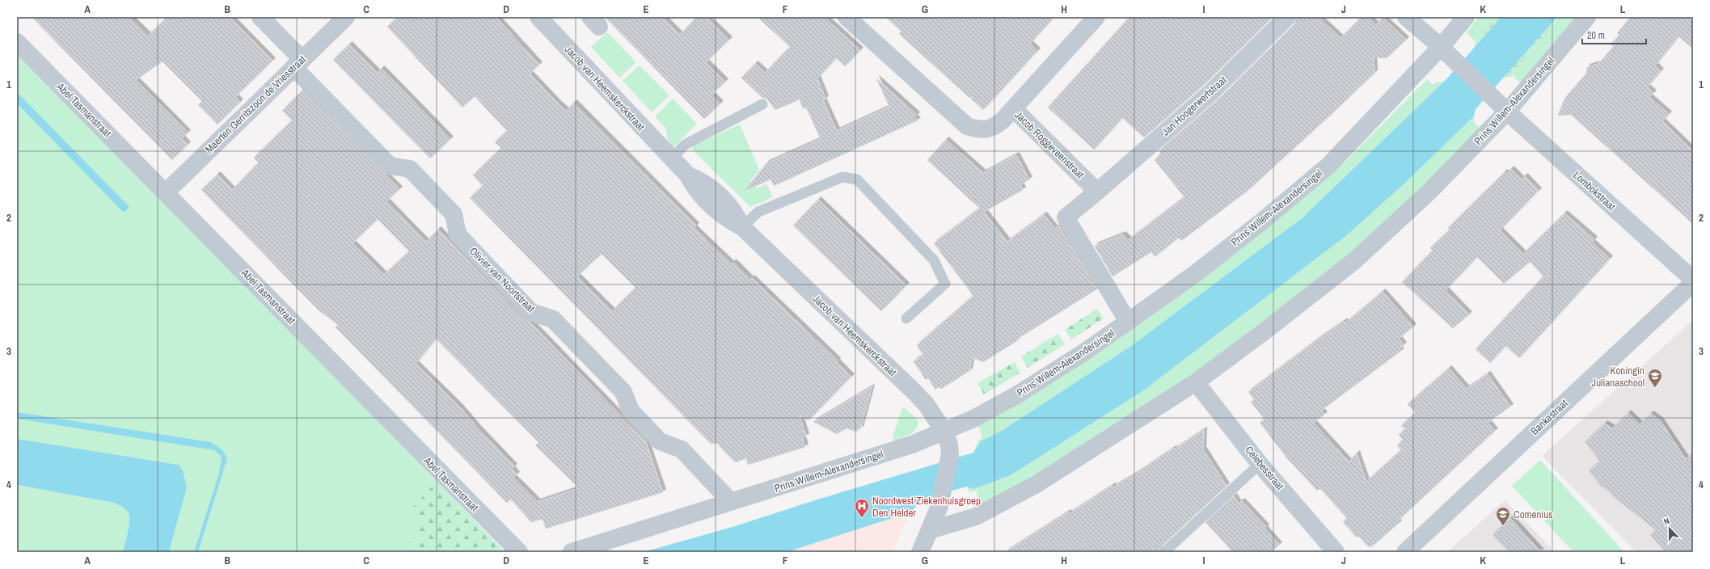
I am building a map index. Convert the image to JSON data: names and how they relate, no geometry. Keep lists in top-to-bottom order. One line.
{"streets":{"street":["Jacob van Heemskerckstraat","Prins Willem-Alexandersingel","Maerten Gerritszoon de Vriesstraat","Jan Hoogerwerfstraat","Abel Tasmanstraat","Jacob Roggeveenstraat","Lombokstraat","Olivier van Noortstraat","Bankastraat","Celebesstraat"]},"crossings":[["Jacob van Heemskerckstraat","Prins Willem-Alexandersingel"],["Prins Willem-Alexandersingel","Lombokstraat"],["Prins Willem-Alexandersingel","Olivier van Noortstraat"],["Prins Willem-Alexandersingel","Celebesstraat"],["Maerten Gerritszoon de Vriesstraat","Abel Tasmanstraat"],["Maerten Gerritszoon de Vriesstraat","Olivier van Noortstraat"],["Jan Hoogerwerfstraat","Jacob Roggeveenstraat"]],"places":{"school or university":["Koningin Julianaschool","Comenius"],"hospital":["Noordwest Ziekenhuisgroep Den Helder"]},"scale_bar":"20 m","north":"top","grid":{"columns":["A","B","C","D","E","F","G","H","I","J","K","L"],"rows":["1","2","3","4"]}}
